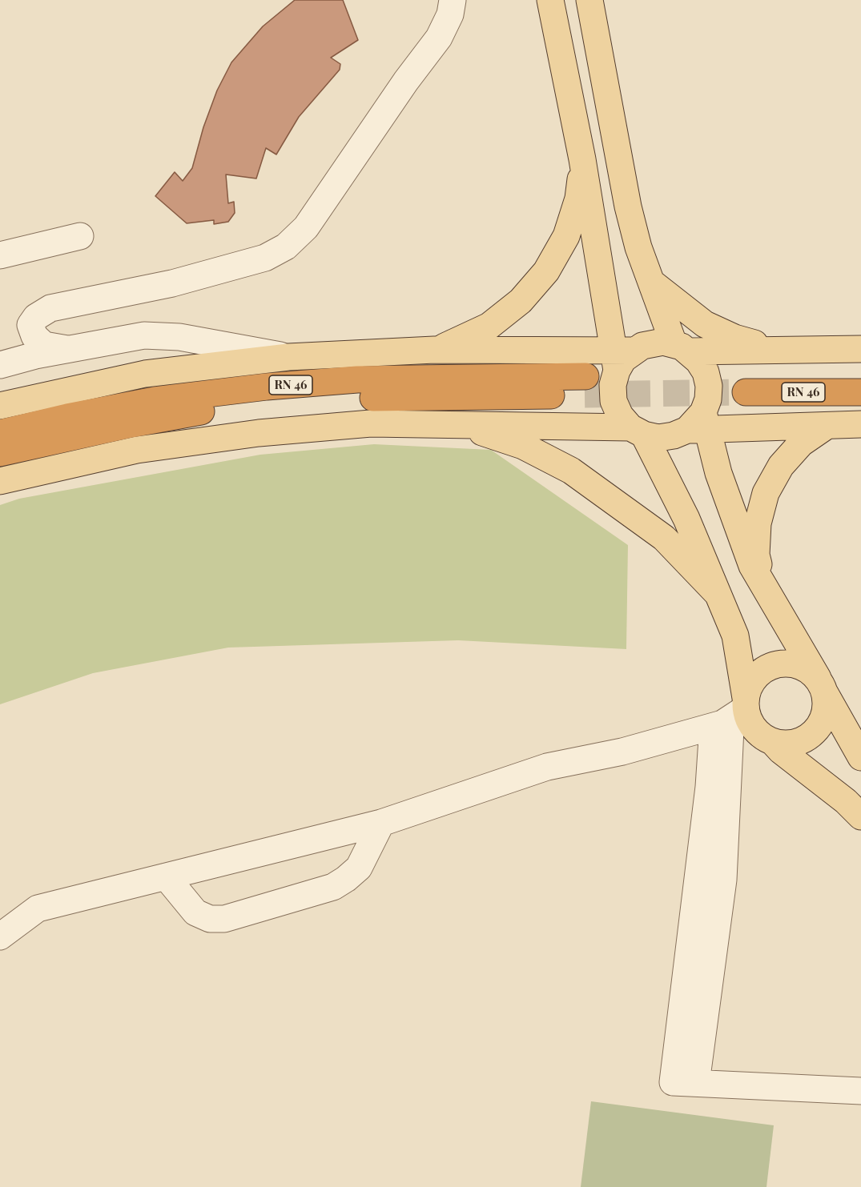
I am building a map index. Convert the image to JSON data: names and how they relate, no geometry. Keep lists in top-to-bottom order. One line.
{"streets":{"highway":["RN 46"]}}
